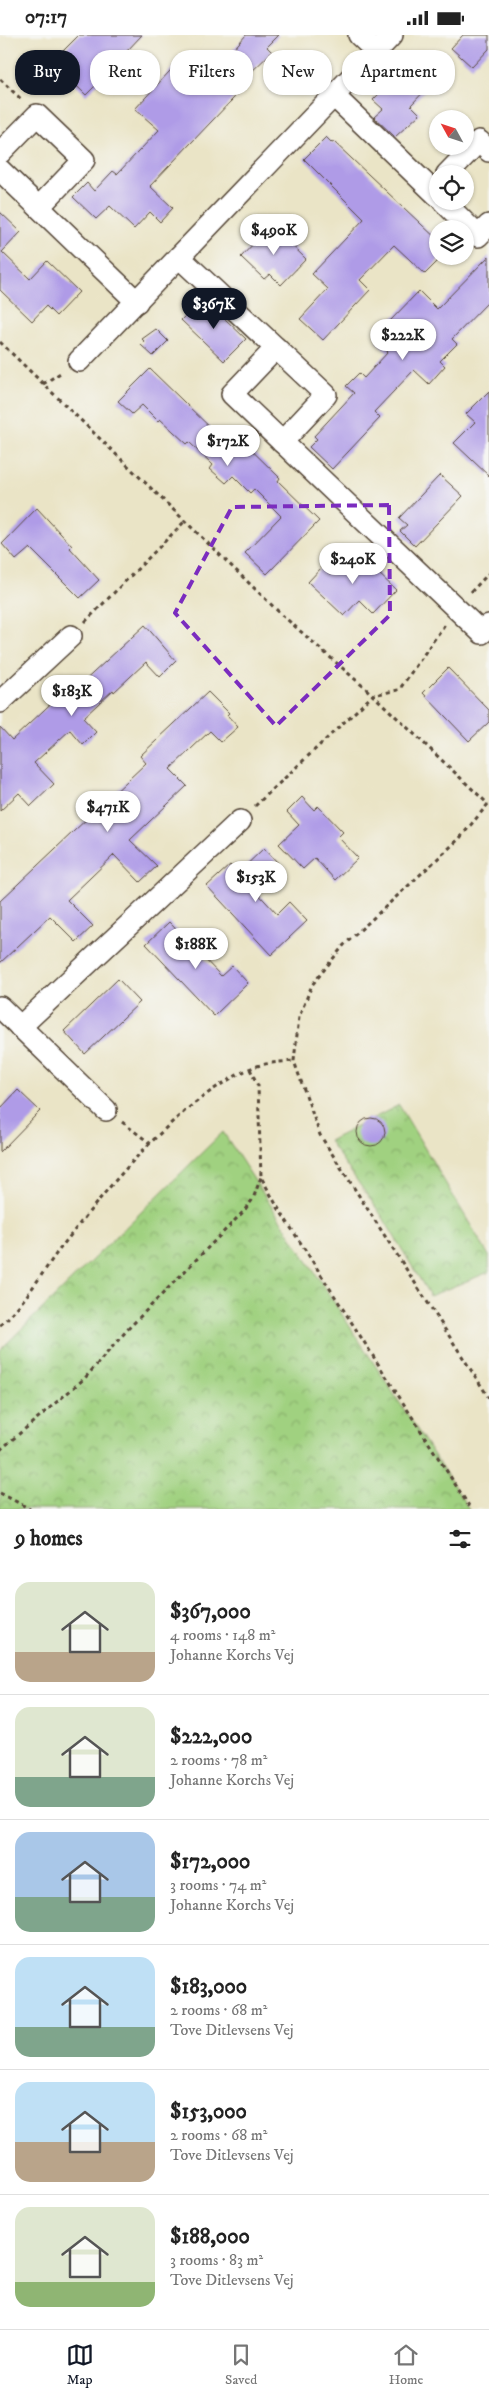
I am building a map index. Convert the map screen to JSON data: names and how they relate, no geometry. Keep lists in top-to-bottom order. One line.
{"north":"top left","page":{"status":"07:17","chip":["Buy","Rent","Filters","New","Apartment"],"price":["$490K","$367K","$222K","$172K","$240K","$183K","$471K","$153K","$188K"],"heading":"9 homes","list":[{"name":"$367,000","note":"4 rooms · 148 m² · Johanne Korchs Vej"},{"name":"$222,000","note":"2 rooms · 78 m² · Johanne Korchs Vej"},{"name":"$172,000","note":"3 rooms · 74 m² · Johanne Korchs Vej"},{"name":"$183,000","note":"2 rooms · 68 m² · Tove Ditlevsens Vej"},{"name":"$153,000","note":"2 rooms · 68 m² · Tove Ditlevsens Vej"},{"name":"$188,000","note":"3 rooms · 83 m² · Tove Ditlevsens Vej"}],"tabs":["Map","Saved","Home"]}}
